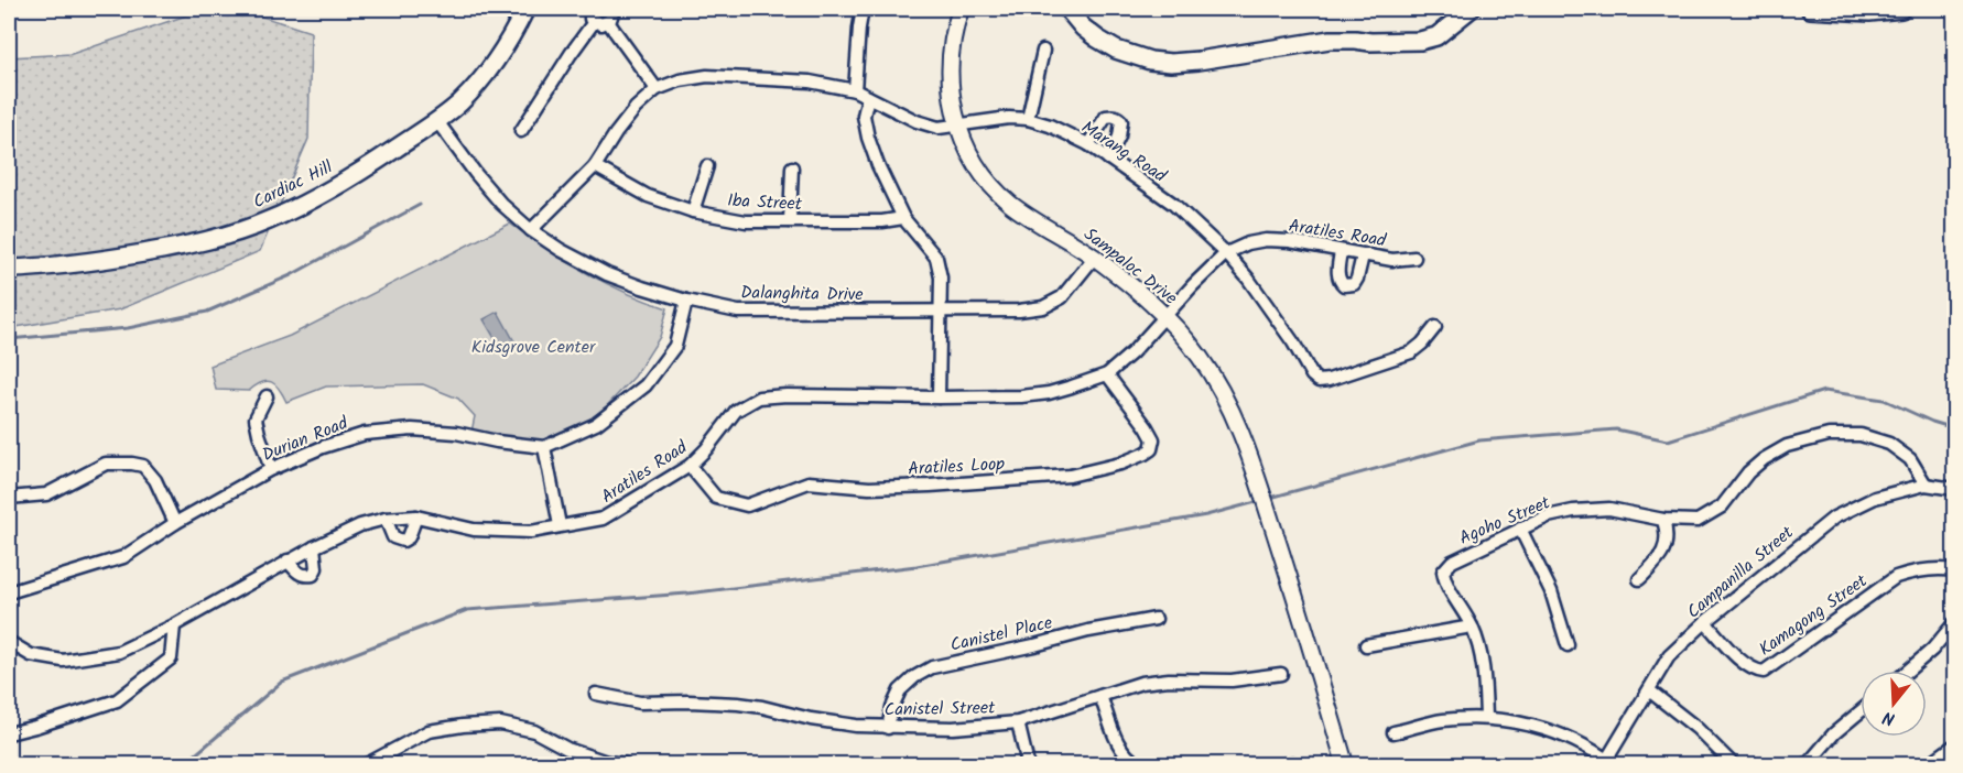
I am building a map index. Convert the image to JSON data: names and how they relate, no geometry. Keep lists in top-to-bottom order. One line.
{"streets":{"main road":["Cardiac Hill"],"street":["Marang Road","Iba Street","Aratiles Road","Sampaloc Drive","Dalanghita Drive","Durian Road","Aratiles Loop","Agoho Street","Campanilla Street","Kamagong Street","Canistel Place","Canistel Street"]},"crossings":[["Marang Road","Iba Street"],["Marang Road","Aratiles Road"],["Marang Road","Sampaloc Drive"],["Marang Road","Dalanghita Drive"],["Cardiac Hill","Dalanghita Drive"],["Aratiles Road","Sampaloc Drive"],["Aratiles Road","Aratiles Loop"],["Sampaloc Drive","Dalanghita Drive"],["Agoho Street","Campanilla Street"],["Campanilla Street","Kamagong Street"],["Canistel Place","Canistel Street"]],"parks":["Kidsgrove Center"],"north":"bottom"}
